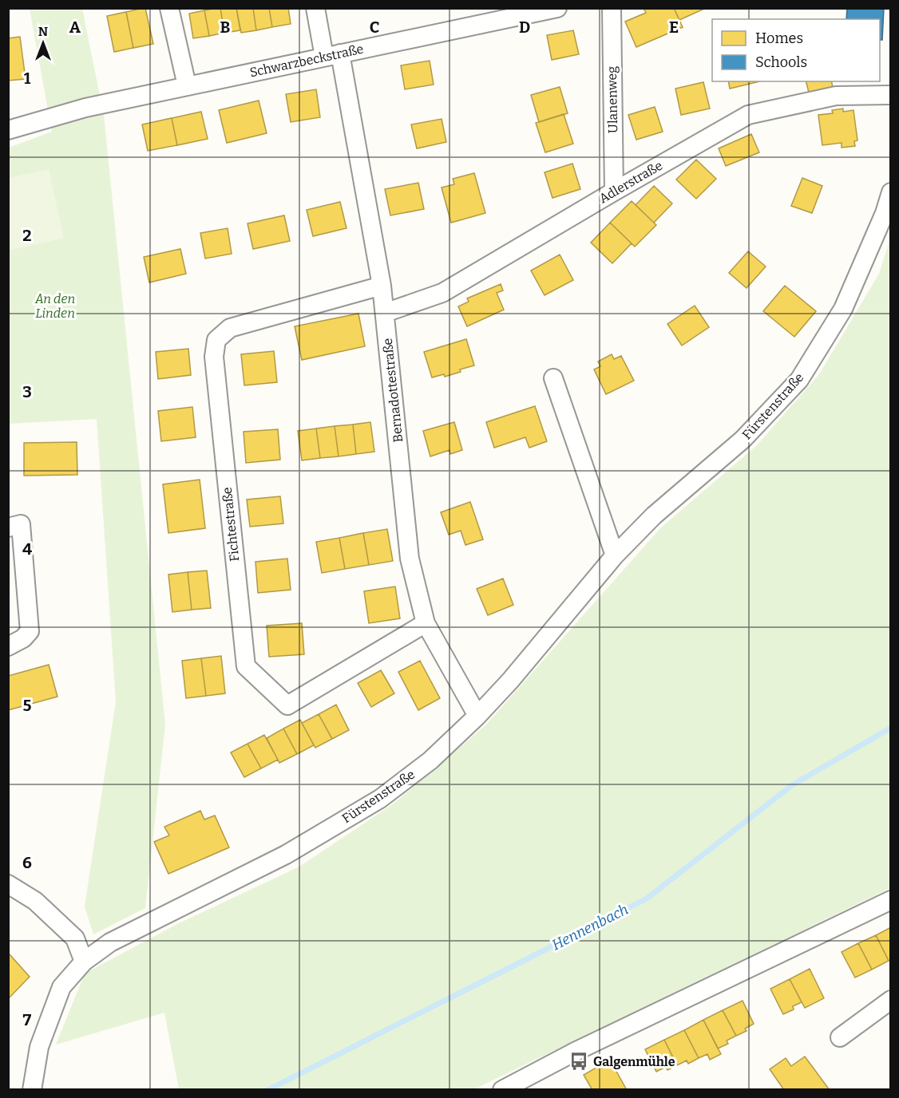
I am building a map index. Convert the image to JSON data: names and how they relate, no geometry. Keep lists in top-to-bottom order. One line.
{"streets":{"street":["Schwarzbeckstraße","Ulanenweg","Adlerstraße","Bernadottestraße","Fürstenstraße","Fichtestraße"]},"crossings":[["Schwarzbeckstraße","Bernadottestraße"],["Ulanenweg","Adlerstraße"],["Adlerstraße","Bernadottestraße"],["Bernadottestraße","Fürstenstraße"],["Bernadottestraße","Fichtestraße"]],"water":["Hennenbach"],"parks":["An den Linden"],"places":{"bus stop":["Galgenmühle"]},"legend":["Homes","Schools"],"north":"top","grid":{"columns":["A","B","C","D","E"],"rows":["1","2","3","4","5","6","7"]}}
